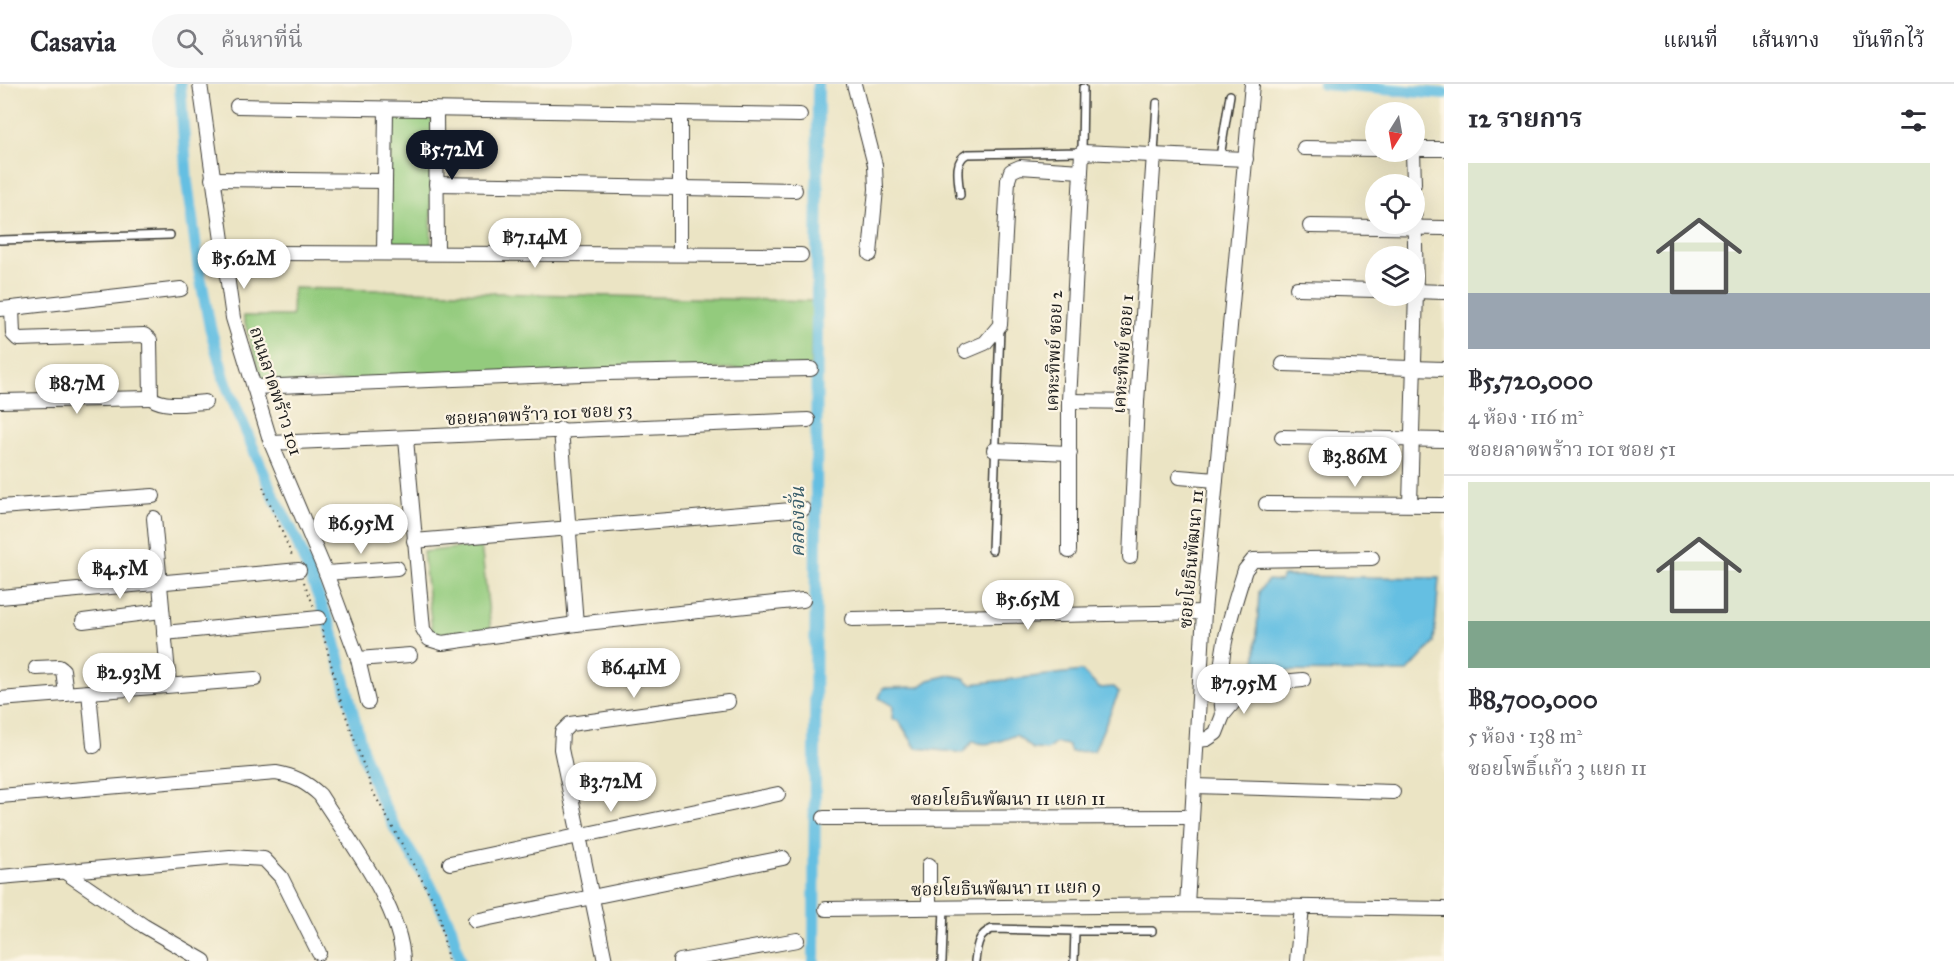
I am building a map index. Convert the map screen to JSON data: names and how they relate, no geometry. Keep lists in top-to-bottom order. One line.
{"streets":{"street":["เคหะทิพย์ ซอย 2","เคหะทิพย์ ซอย 1","ถนนลาดพร้าว 101","ซอยลาดพร้าว 101 ซอย 53","ซอยโยธินพัฒนา 11","ซอยโยธินพัฒนา 11 แยก 11","ซอยโยธินพัฒนา 11 แยก 9"]},"crossings":[["ถนนลาดพร้าว 101","ซอยลาดพร้าว 101 ซอย 53"],["ซอยโยธินพัฒนา 11","ซอยโยธินพัฒนา 11 แยก 11"],["ซอยโยธินพัฒนา 11","ซอยโยธินพัฒนา 11 แยก 9"]],"water":["คลองจั่น"],"north":"bottom","page":{"header":"Casavia","search":"ค้นหาที่นี่","nav":["แผนที่","เส้นทาง","บันทึกไว้"],"heading":"12 รายการ","price":["฿5.72M","฿7.14M","฿5.62M","฿8.7M","฿3.86M","฿6.95M","฿4.5M","฿5.65M","฿6.41M","฿2.93M","฿7.95M","฿3.72M"],"list":[{"name":"฿5,720,000","note":"4 ห้อง · 116 m² · ซอยลาดพร้าว 101 ซอย 51"},{"name":"฿8,700,000","note":"5 ห้อง · 138 m² · ซอยโพธิ์แก้ว 3 แยก 11"}]}}
